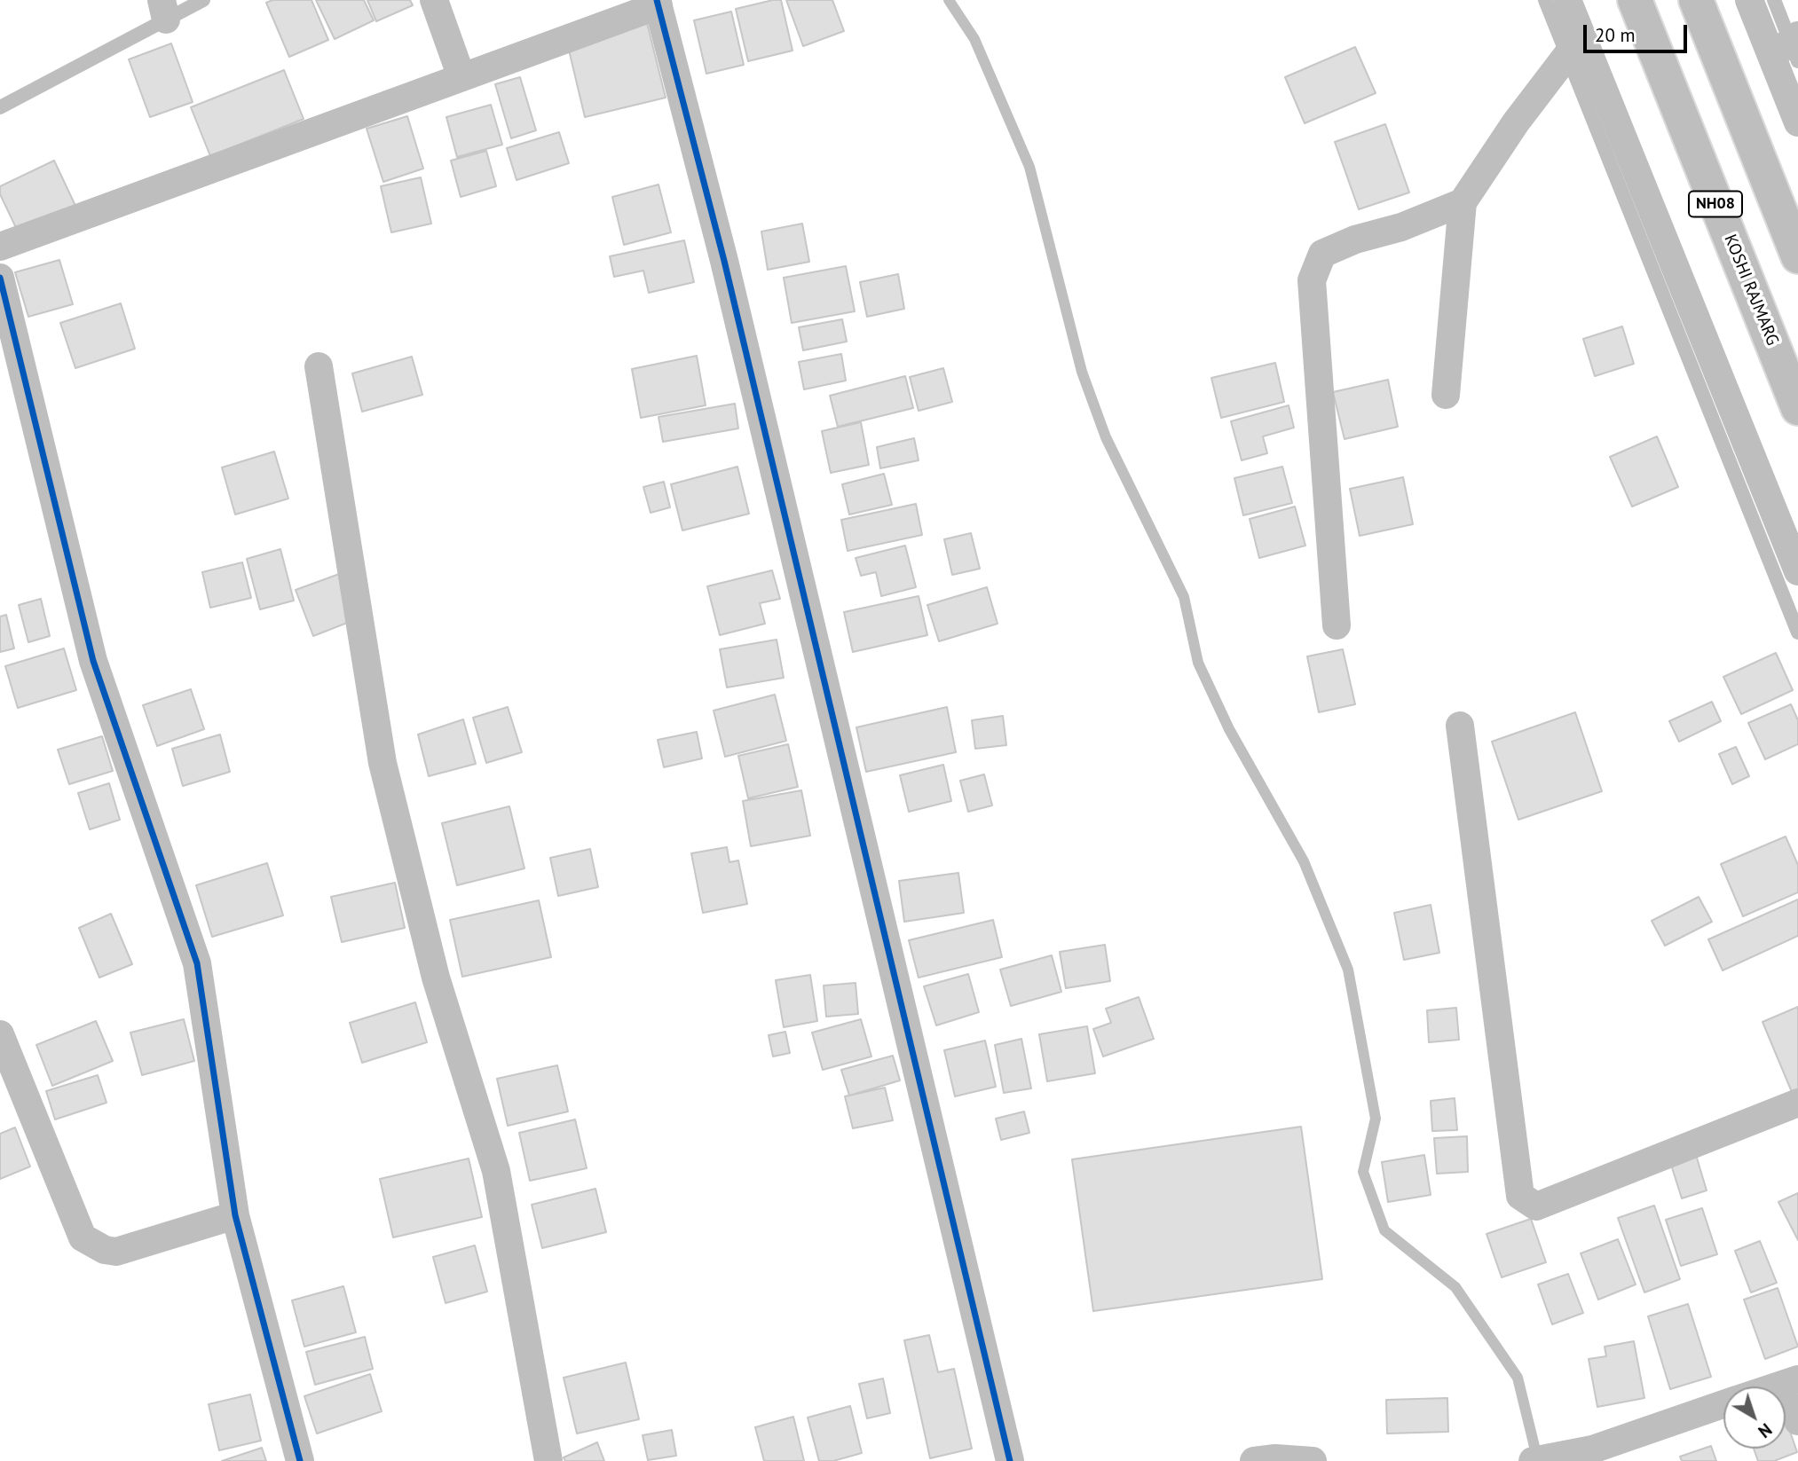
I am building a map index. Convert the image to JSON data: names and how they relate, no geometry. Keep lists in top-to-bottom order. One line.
{"streets":{"main road":["NH08","KOSHI RAJMARG"]},"scale_bar":"20 m","north":"bottom right"}
